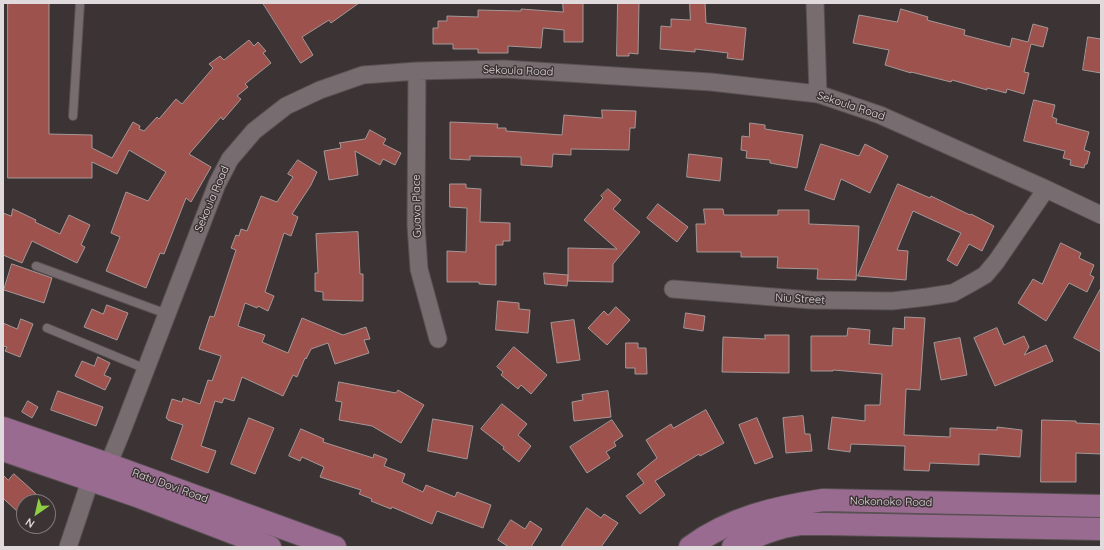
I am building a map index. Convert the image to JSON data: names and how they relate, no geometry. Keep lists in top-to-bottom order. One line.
{"streets":{"main road":["Ratu Dovi Road","Nokonoko Road"],"street":["Sekoula Road","Guava Place","Niu Street"]},"crossings":[["Sekoula Road","Guava Place"],["Sekoula Road","Niu Street"],["Sekoula Road","Ratu Dovi Road"]],"north":"bottom left"}
